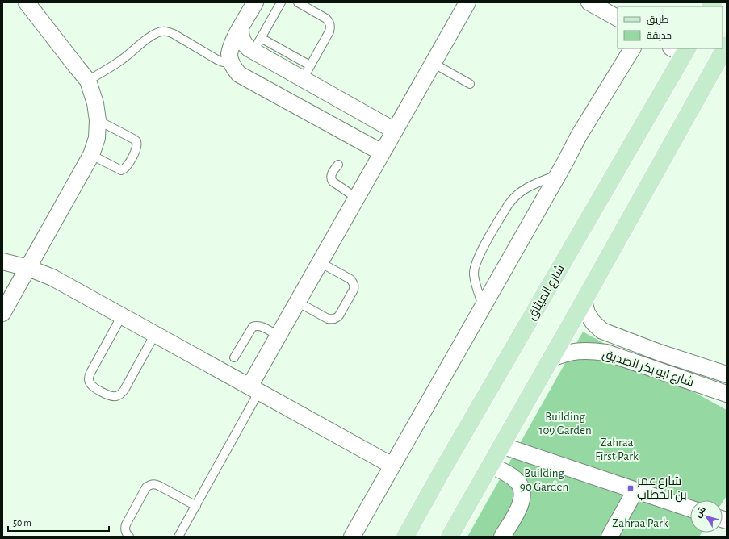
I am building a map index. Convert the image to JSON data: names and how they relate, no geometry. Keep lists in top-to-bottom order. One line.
{"streets":{"main road":["شارع الميثاق"],"street":["شارع ابو بكر الصديق"]},"parks":["Building 109 Garden","Zahraa First Park","Building 90 Garden","Zahraa Park"],"places":{"transit":["شارع عمر بن الخطاب"]},"legend":["طريق","حديقة"],"scale_bar":"50 m","north":"top left"}
